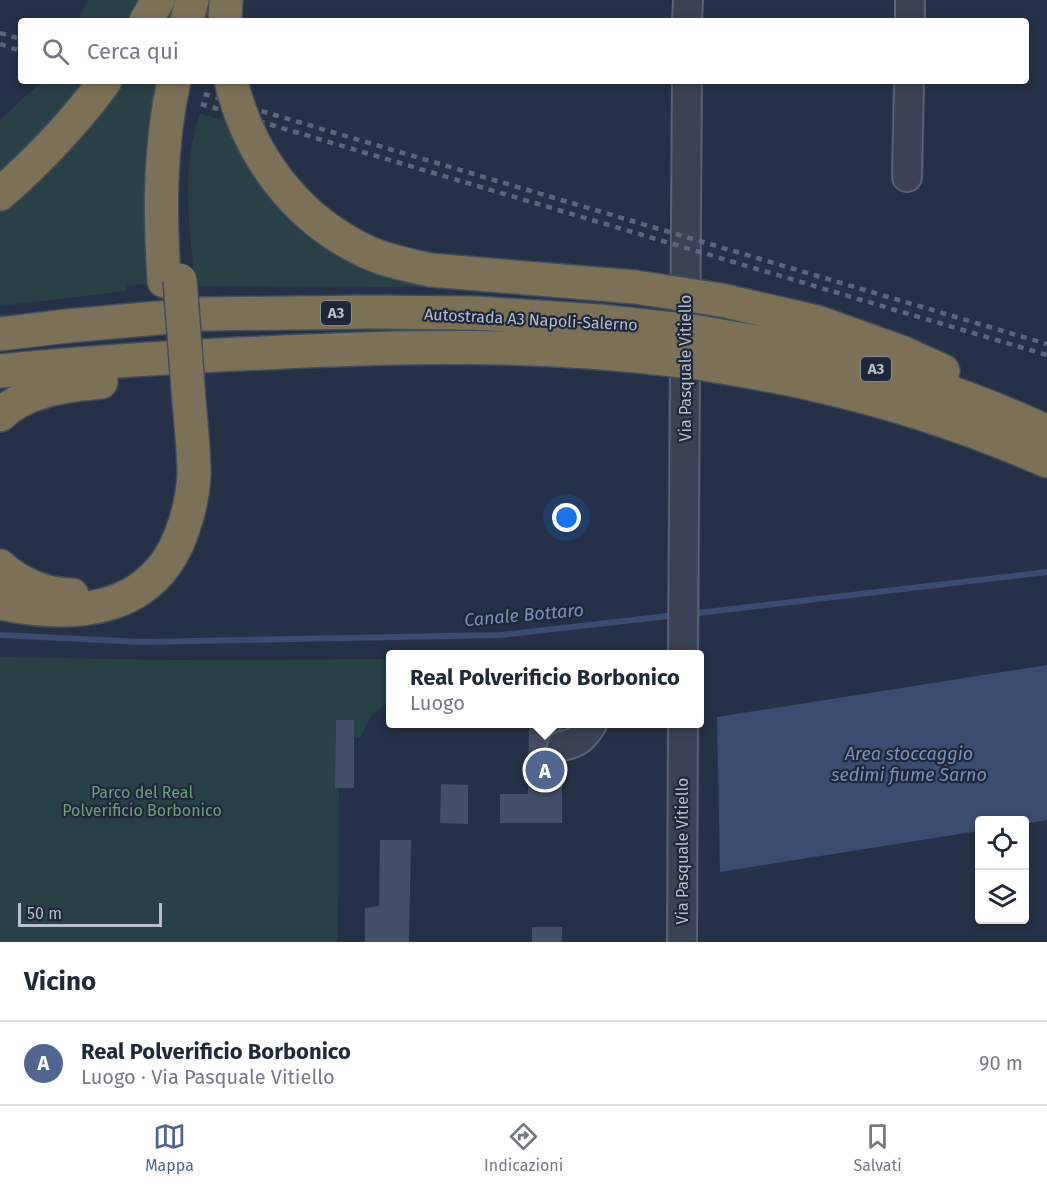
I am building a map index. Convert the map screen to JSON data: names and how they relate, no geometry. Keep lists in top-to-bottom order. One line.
{"streets":{"highway":["A3","Autostrada A3 Napoli-Salerno"],"street":["Via Pasquale Vitiello"]},"water":["Canale Bottaro","Area stoccaggio sedimi fiume Sarno"],"parks":["Parco del Real Polverificio Borbonico"],"scale_bar":"50 m","page":{"search":"Cerca qui","popup":["Real Polverificio Borbonico","Luogo"],"pins":"A","scale":"50 m","heading":"Vicino","list":[{"mark":"A","name":"Real Polverificio Borbonico","note":"Luogo · Via Pasquale Vitiello","value":"90 m"}],"nav":["Mappa","Indicazioni","Salvati"]}}
